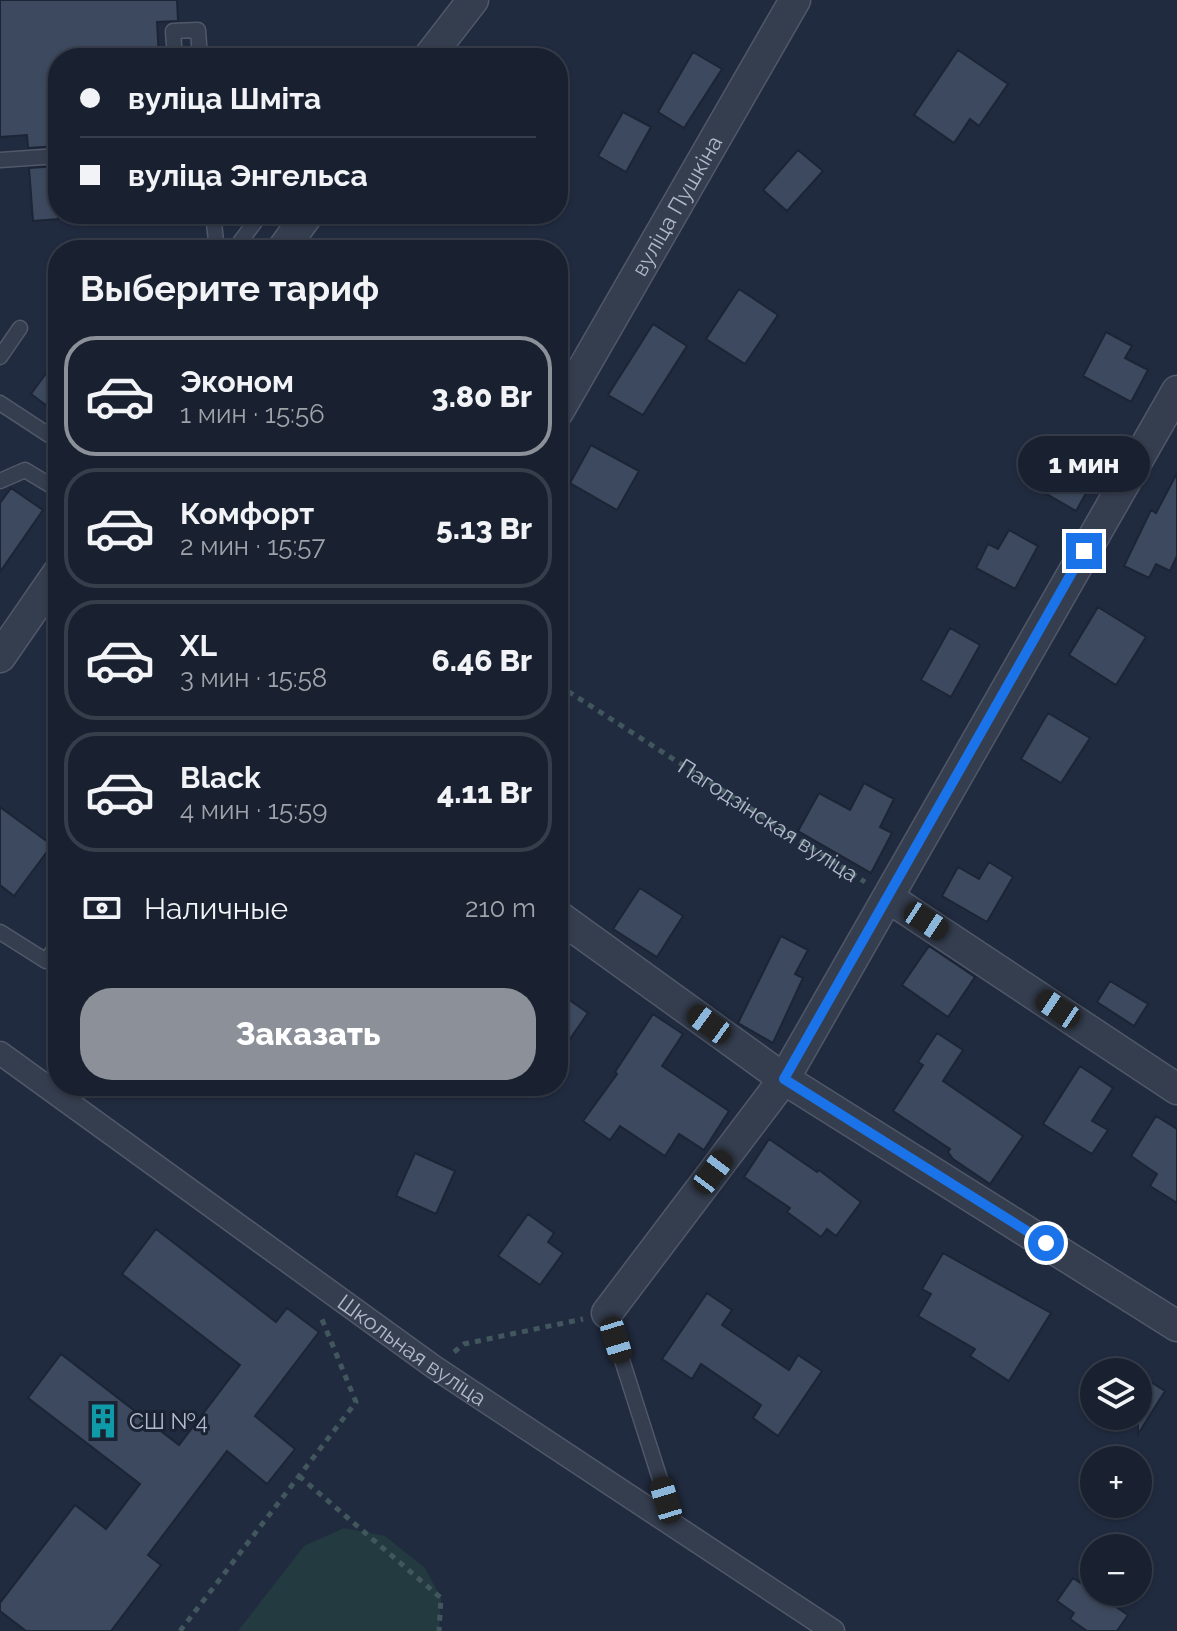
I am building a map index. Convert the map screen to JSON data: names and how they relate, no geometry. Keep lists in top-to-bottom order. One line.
{"streets":{"street":["вуліца Пушкіна","Школьная вуліца"],"path":["Пагодзінская вуліца"]},"places":{"building":["СШ №4"]},"page":{"banner":["вуліца Шміта","вуліца Энгельса"],"heading":"Выберите тариф","list":[{"name":"Эконом","note":"1 мин · 15:56","value":"3.80 Br"},{"name":"Комфорт","note":"2 мин · 15:57","value":"5.13 Br"},{"name":"XL","note":"3 мин · 15:58","value":"6.46 Br"},{"name":"Black","note":"4 мин · 15:59","value":"4.11 Br"}],"bubble":"1 мин","pay":["Наличные","210 m"],"buttons":"Заказать","map_buttons":["+","−"]}}
